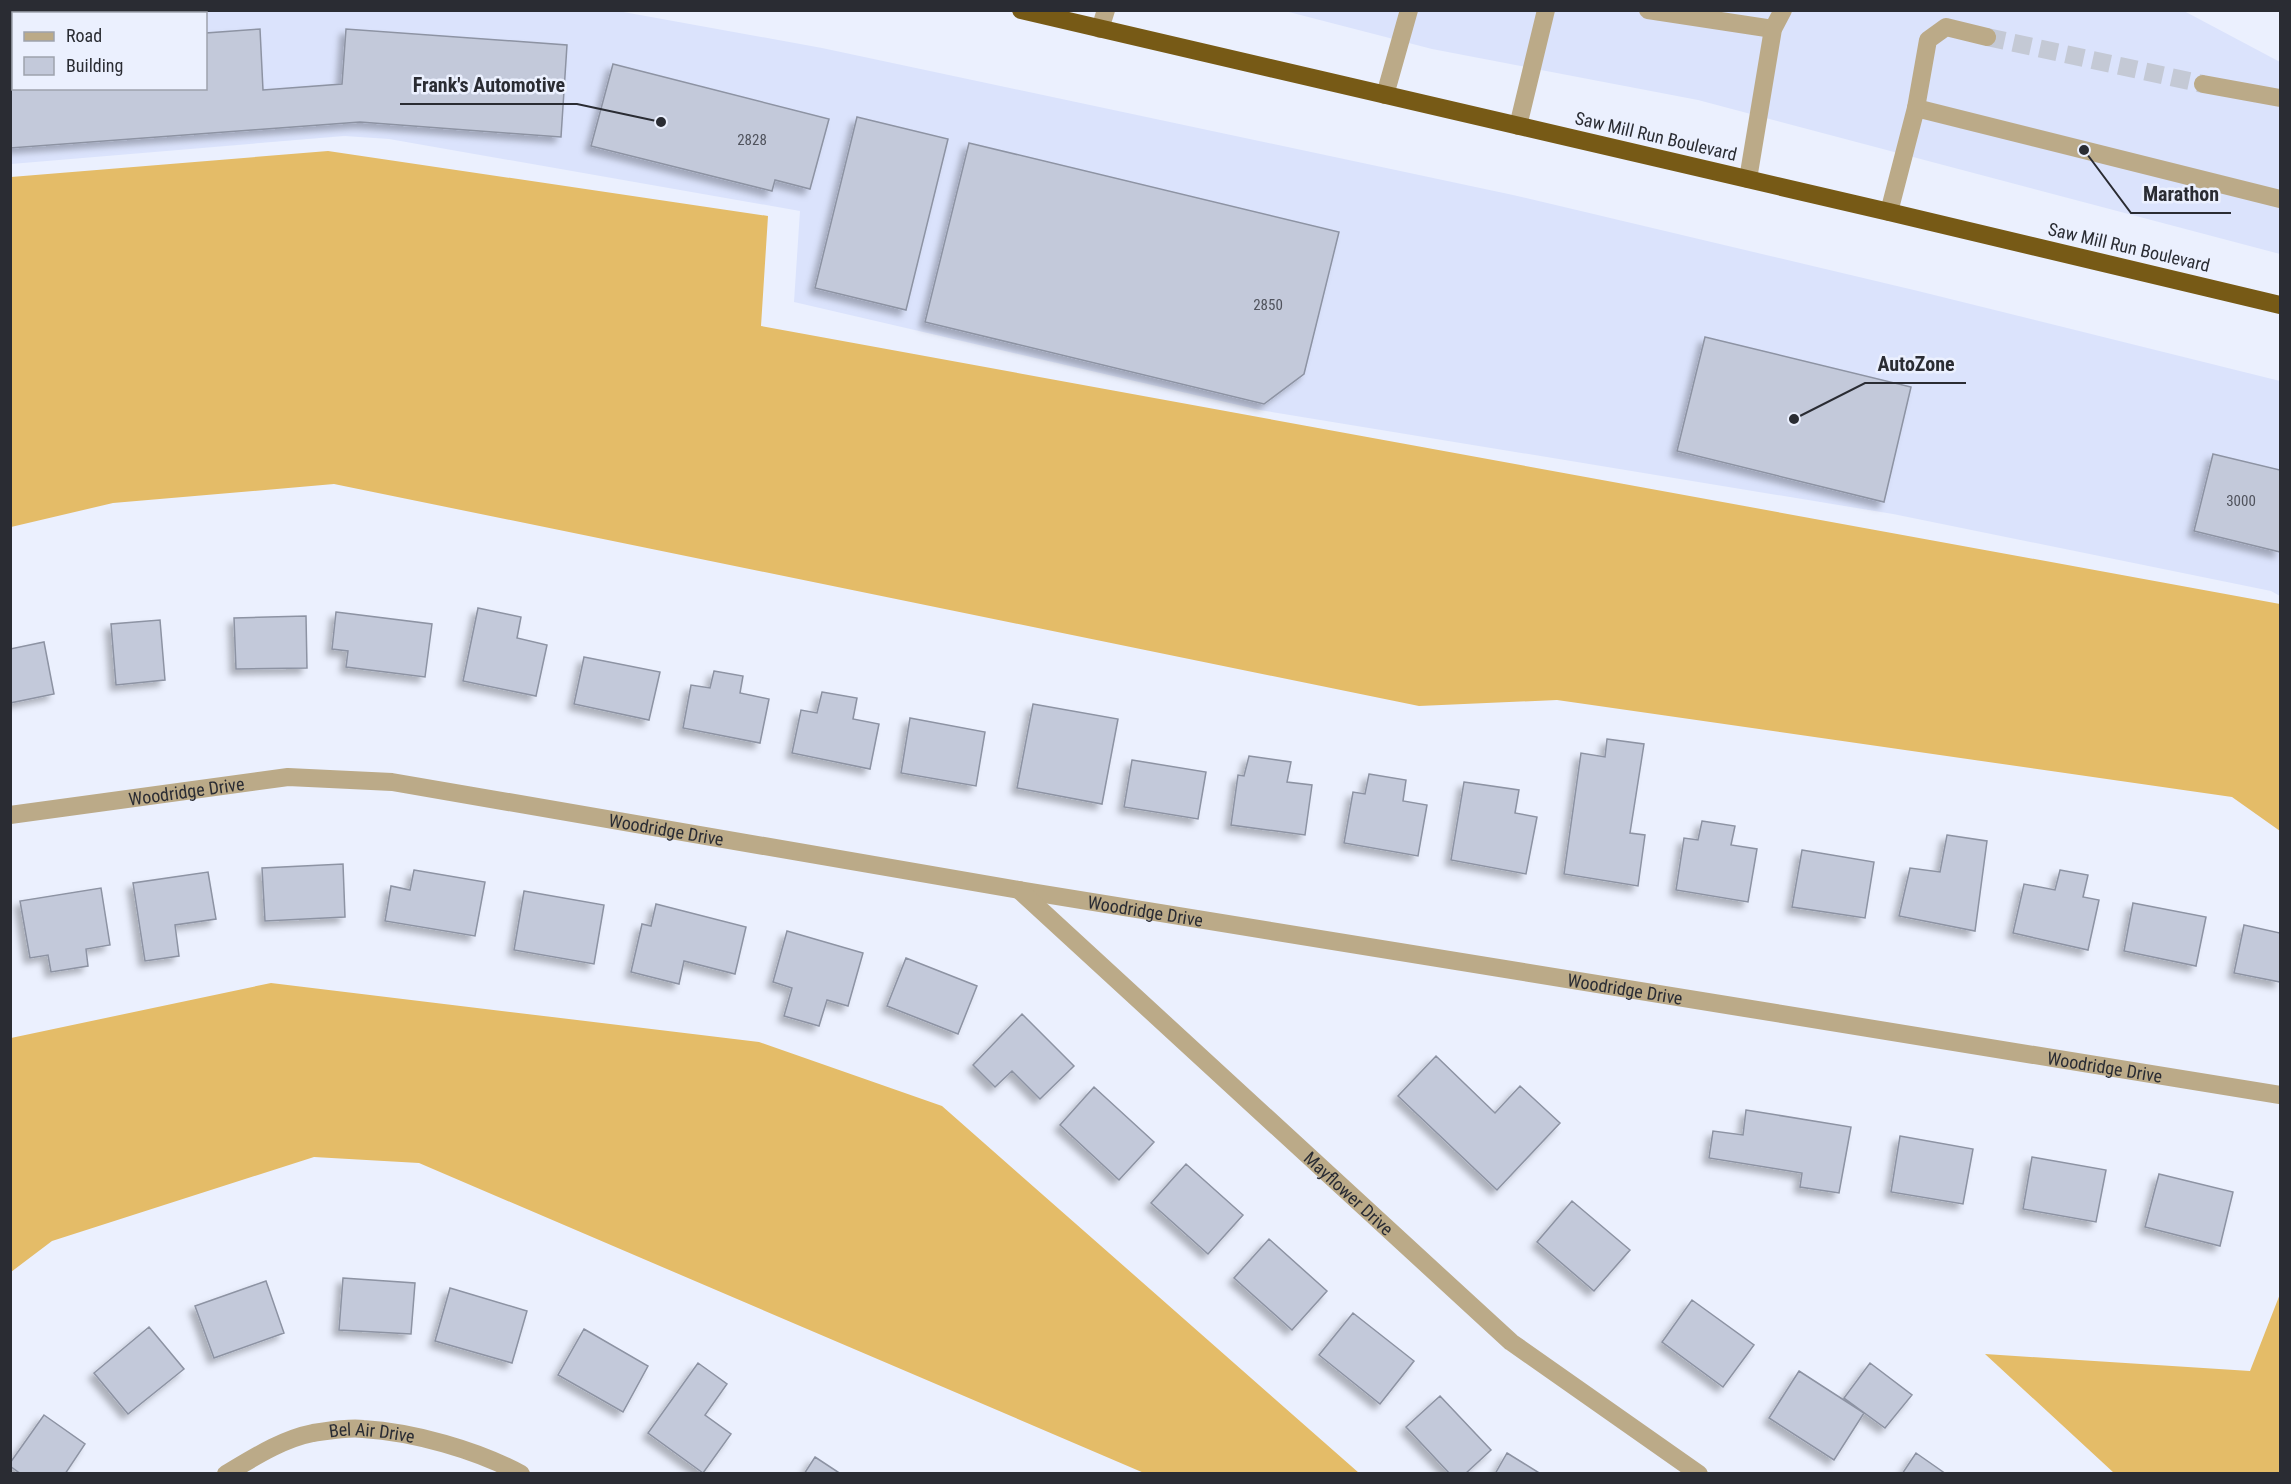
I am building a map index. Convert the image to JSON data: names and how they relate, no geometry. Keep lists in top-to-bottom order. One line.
{"streets":{"highway":["Saw Mill Run Boulevard"],"street":["Woodridge Drive","Mayflower Drive","Bel Air Drive"]},"crossings":[["Woodridge Drive","Mayflower Drive"]],"places":["Frank's Automotive","Marathon","AutoZone"],"house_numbers":["2828","2850","3000"],"legend":["Road","Building"]}
